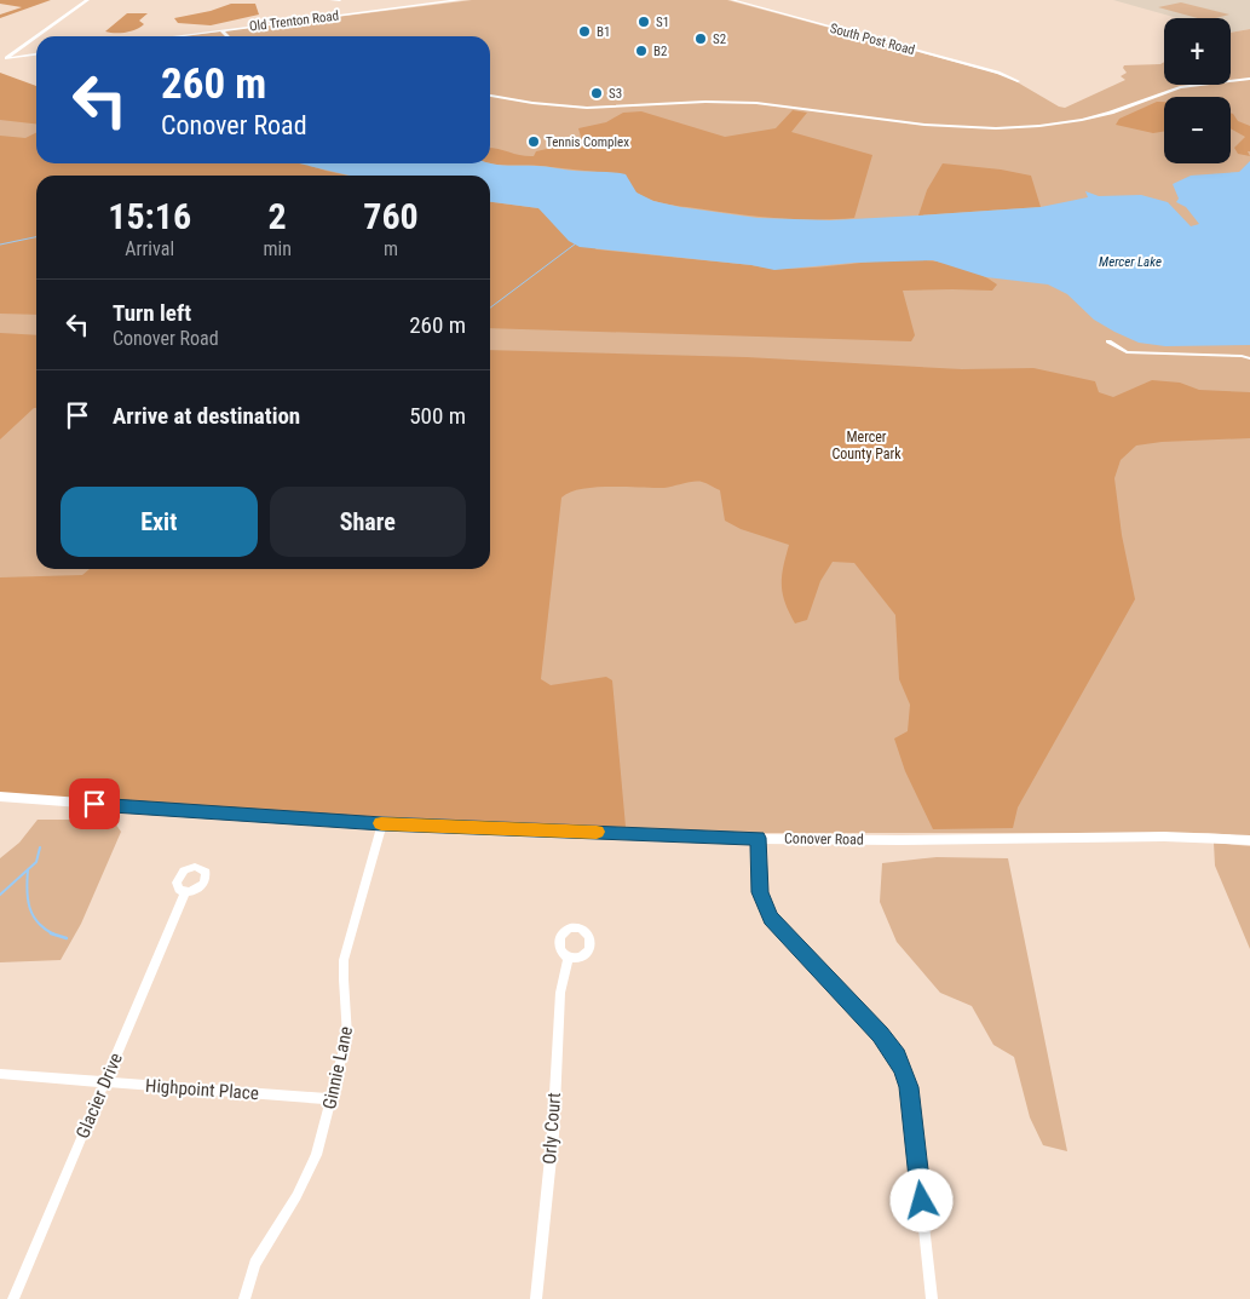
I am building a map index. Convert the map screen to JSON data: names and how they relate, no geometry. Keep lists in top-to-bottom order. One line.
{"streets":{"street":["Old Trenton Road","South Post Road","Conover Road","Ginnie Lane","Highpoint Place","Glacier Drive","Orly Court"]},"crossings":[["Conover Road","Ginnie Lane"],["Ginnie Lane","Highpoint Place"],["Highpoint Place","Glacier Drive"]],"water":["Mercer Lake"],"parks":["Mercer County Park"],"places":["S1","B1","S2","B2","S3","Tennis Complex"],"page":{"map_buttons":["+","−"],"turn":["260 m","Conover Road"],"eta":["15:16","Arrival","2","min","760","m"],"list":[{"name":"Turn left","note":"Conover Road","value":"260 m"},{"name":"Arrive at destination","value":"500 m"}],"buttons":["Exit","Share"]}}
